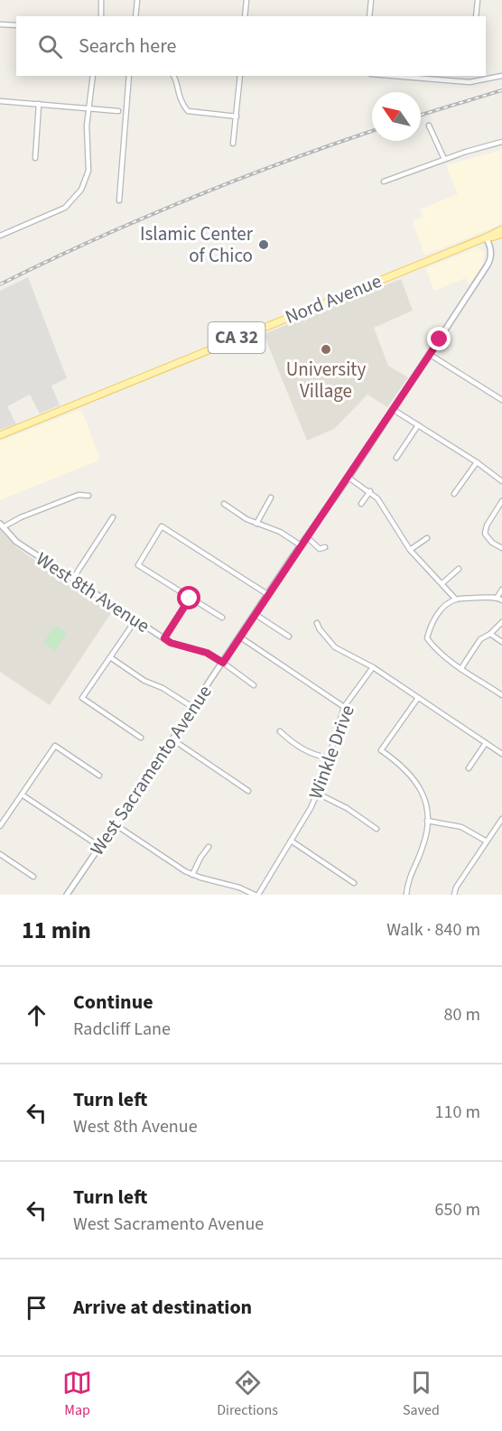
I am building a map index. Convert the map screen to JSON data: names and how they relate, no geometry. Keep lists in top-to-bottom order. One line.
{"streets":{"main road":["Nord Avenue","CA 32"],"street":["West 8th Avenue","Winkle Drive","West Sacramento Avenue"]},"crossings":[["Nord Avenue","West Sacramento Avenue"],["West 8th Avenue","West Sacramento Avenue"]],"places":["Islamic Center of Chico","University Village"],"north":"top left","page":{"search":"Search here","heading":["11 min","Walk · 840 m"],"list":[["Continue","Radcliff Lane","80 m"],["Turn left","West 8th Avenue","110 m"],["Turn left","West Sacramento Avenue","650 m"],"Arrive at destination"],"nav":["Map","Directions","Saved"]}}
